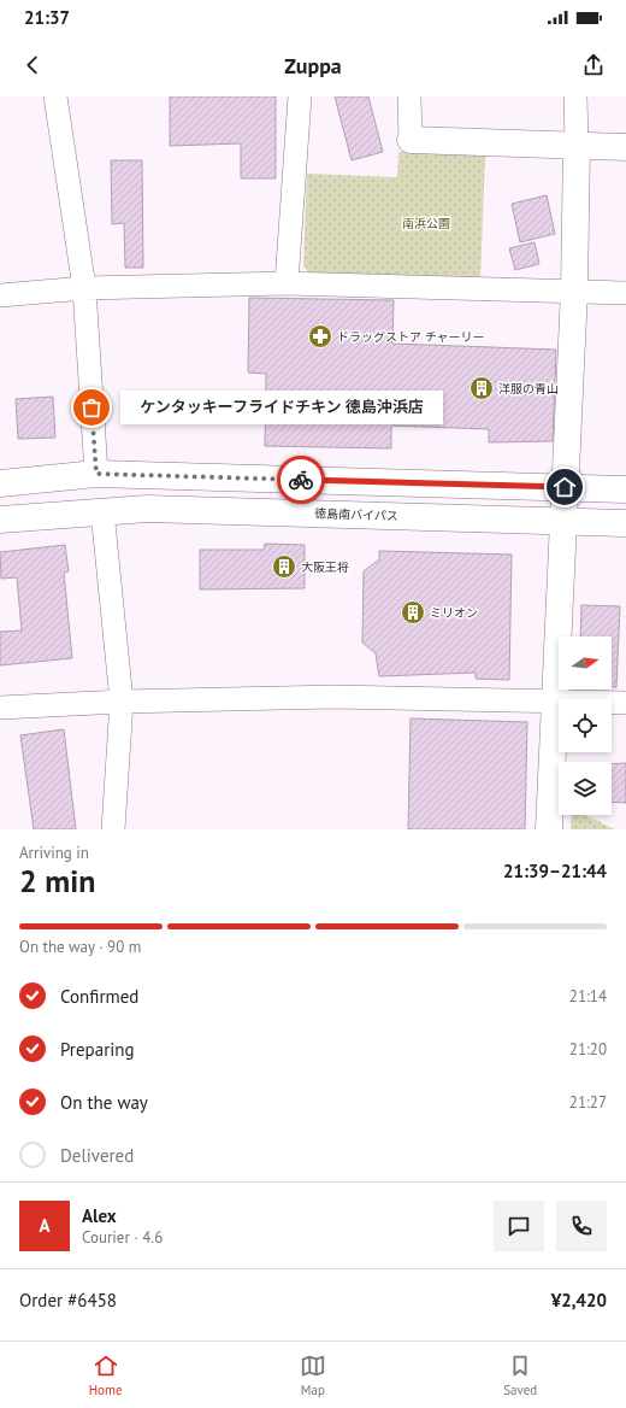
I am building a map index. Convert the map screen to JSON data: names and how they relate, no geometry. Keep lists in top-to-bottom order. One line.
{"streets":{"main road":["徳島南バイパス"]},"parks":["南浜公園"],"places":{"pharmacy":["ドラッグストア チャーリー"],"building":["洋服の青山","大阪王将","ミリオン"],"other":["ケンタッキーフライドチキン 徳島沖浜店"]},"north":"right","page":{"status":"21:37","header":"Zuppa","bubble":"ケンタッキーフライドチキン 徳島沖浜店","heading":["2 min","Arriving in","21:39–21:44"],"panel":["Alex","Courier · 4.6","Order #6458","¥2,420"],"bar":"On the way · 90 m","list":[["Confirmed","21:14"],["Preparing","21:20"],["On the way","21:27"],"Delivered"],"round":"A","tabs":["Home","Map","Saved"]}}
